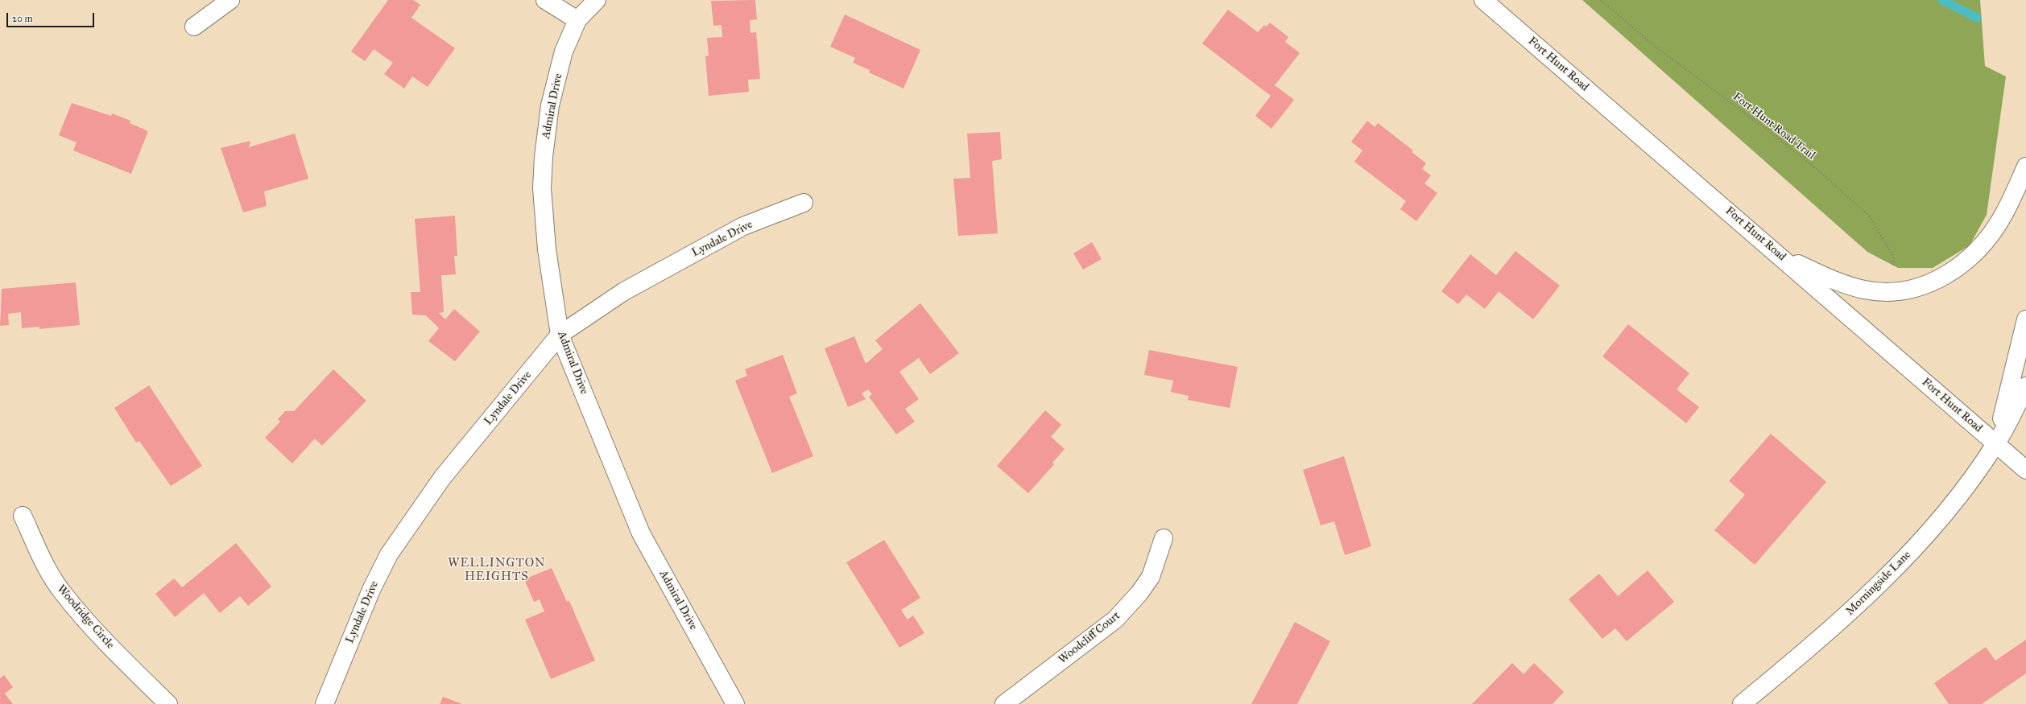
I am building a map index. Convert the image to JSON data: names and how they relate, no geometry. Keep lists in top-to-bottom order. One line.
{"streets":{"street":["Fort Hunt Road","Admiral Drive","Lyndale Drive","Morningside Lane","Woodridge Circle","Woodcliff Court"],"path":["Fort Hunt Road Trail"]},"crossings":[["Fort Hunt Road","Morningside Lane"],["Admiral Drive","Lyndale Drive"]],"districts":["WELLINGTON HEIGHTS"],"scale_bar":"20 m"}
